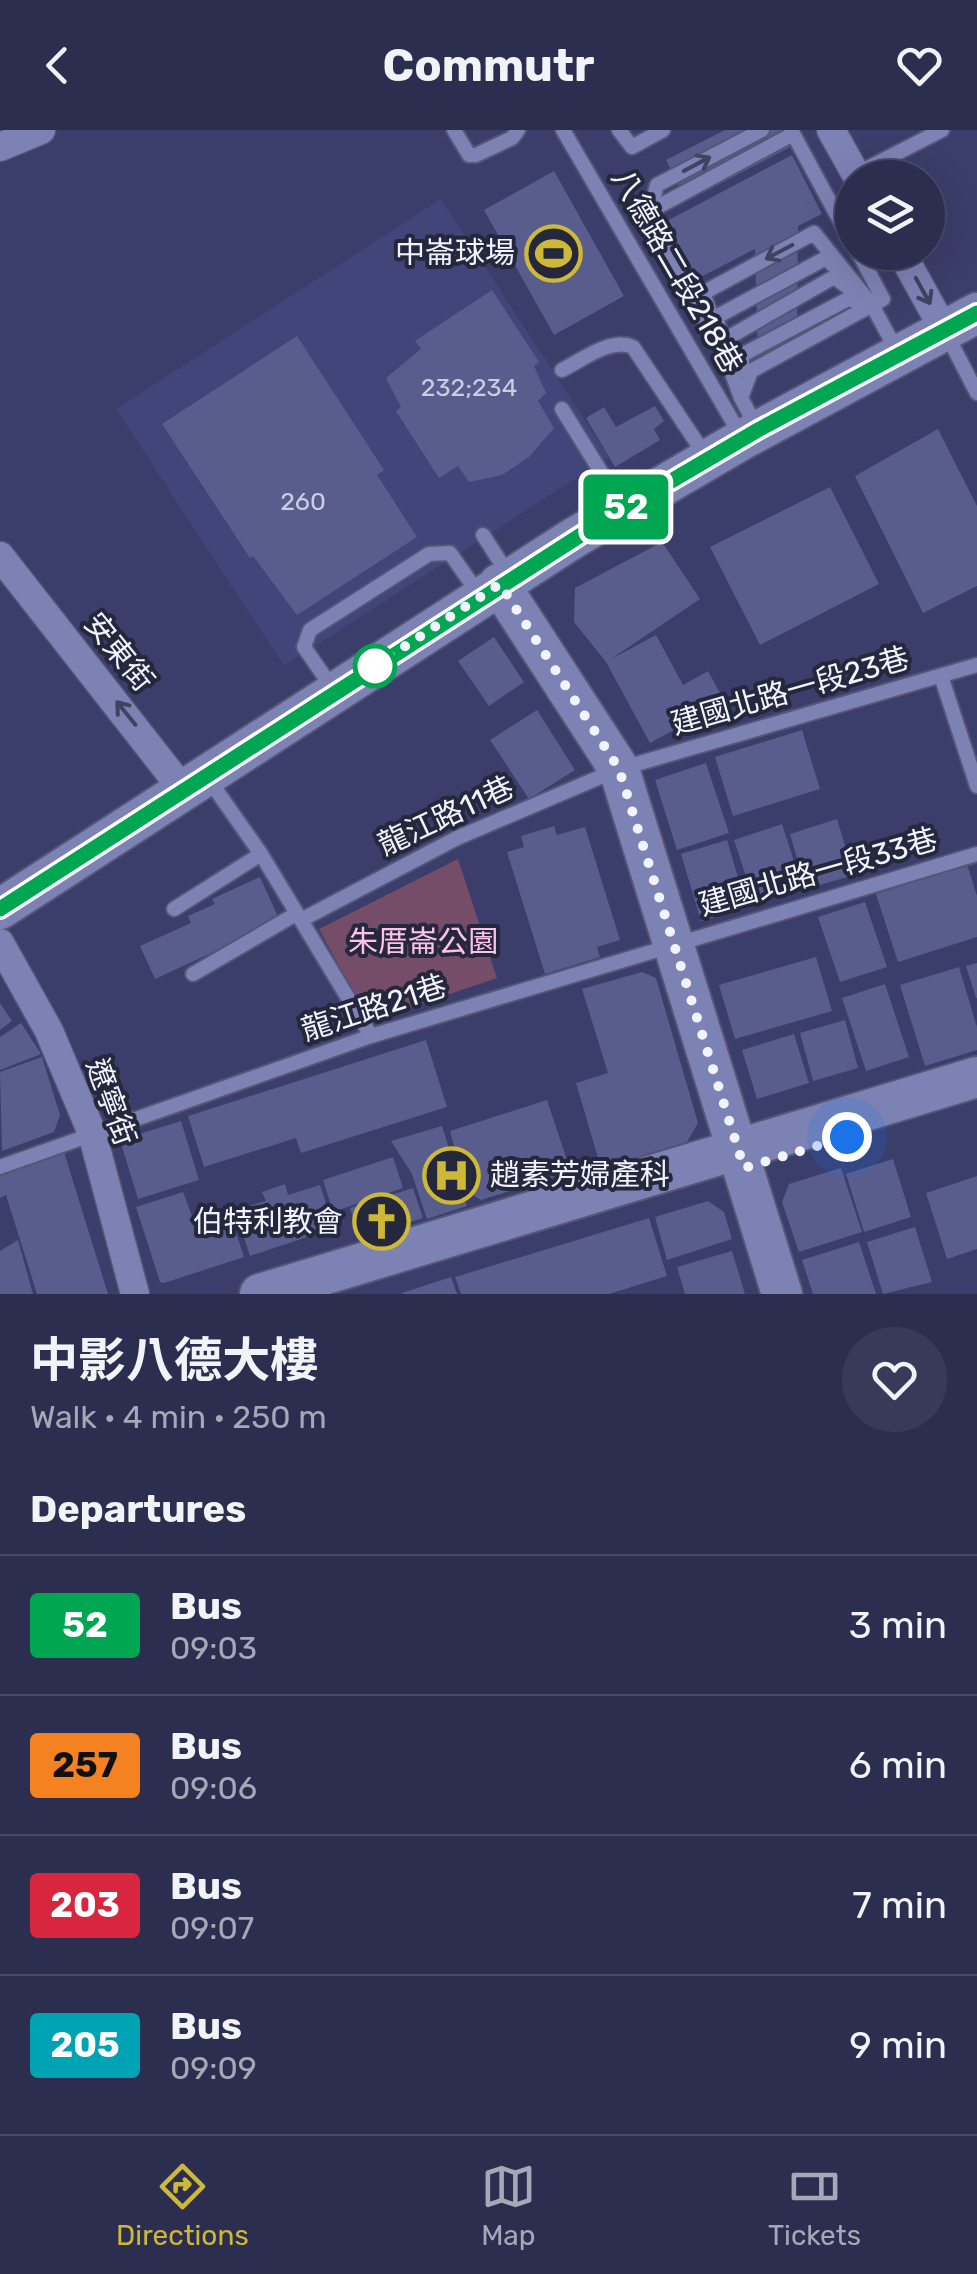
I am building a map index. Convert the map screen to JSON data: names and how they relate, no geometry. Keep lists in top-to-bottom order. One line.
{"streets":{"street":["安東街","遼寧街"],"lane":["八德路二段218巷","建國北路一段23巷","龍江路11巷","建國北路一段33巷","龍江路21巷"]},"crossings":[["建國北路一段23巷","龍江路11巷"],["建國北路一段33巷","龍江路21巷"],["龍江路21巷","遼寧街"]],"one_way":["安東街"],"parks":["朱厝崙公園"],"places":{"sports":["中崙球場"],"hospital":["趙素芳婦產科"],"church":["伯特利教會"]},"lines":["bus line 52"],"house_numbers":["232;234","260"],"page":{"header":"Commutr","on_map":"52","heading":[["中影八德大樓","Walk · 4 min · 250 m"],"Departures"],"list":[{"mark":"52","name":"Bus","note":"09:03","value":"3 min"},{"mark":"257","name":"Bus","note":"09:06","value":"6 min"},{"mark":"203","name":"Bus","note":"09:07","value":"7 min"},{"mark":"205","name":"Bus","note":"09:09","value":"9 min"}],"tabs":["Directions","Map","Tickets"]}}
